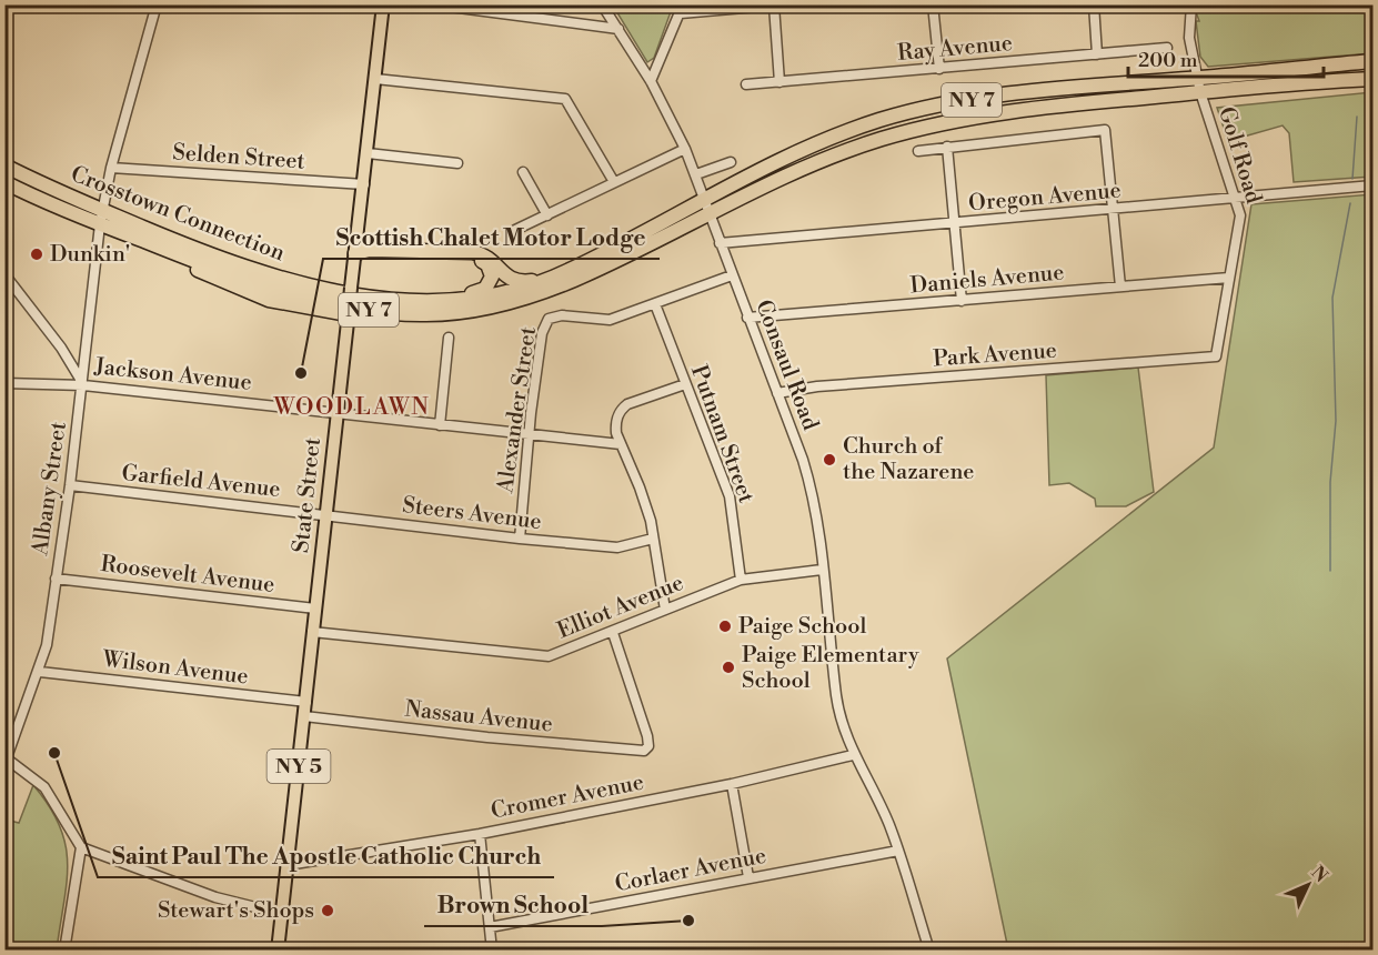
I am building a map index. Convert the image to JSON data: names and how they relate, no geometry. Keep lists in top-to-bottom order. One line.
{"streets":{"highway":["NY 7","Crosstown Connection"],"main road":["State Street","NY 5"],"street":["Ray Avenue","Golf Road","Selden Street","Oregon Avenue","Daniels Avenue","Park Avenue","Consaul Road","Jackson Avenue","Alexander Street","Putnam Street","Garfield Avenue","Albany Street","Steers Avenue","Roosevelt Avenue","Elliot Avenue","Wilson Avenue","Nassau Avenue","Cromer Avenue","Corlaer Avenue"]},"crossings":[["Golf Road","Oregon Avenue"],["Golf Road","Crosstown Connection"],["Golf Road","Daniels Avenue"],["Golf Road","Park Avenue"],["Selden Street","Albany Street"],["Selden Street","State Street"],["Oregon Avenue","Consaul Road"],["Crosstown Connection","Consaul Road"],["Crosstown Connection","Albany Street"],["Daniels Avenue","Consaul Road"],["Park Avenue","Consaul Road"],["Consaul Road","Alexander Street"],["Consaul Road","Elliot Avenue"],["Consaul Road","Cromer Avenue"],["Consaul Road","Corlaer Avenue"],["Jackson Avenue","Alexander Street"],["Jackson Avenue","Albany Street"],["Jackson Avenue","State Street"],["Alexander Street","Putnam Street"],["Alexander Street","Steers Avenue"],["Putnam Street","Elliot Avenue"],["Garfield Avenue","Albany Street"],["Garfield Avenue","State Street"],["Garfield Avenue","Steers Avenue"],["Albany Street","Roosevelt Avenue"],["Albany Street","Wilson Avenue"],["State Street","Steers Avenue"],["State Street","Roosevelt Avenue"],["State Street","Elliot Avenue"],["State Street","Wilson Avenue"],["State Street","Nassau Avenue"],["State Street","Cromer Avenue"],["Elliot Avenue","Nassau Avenue"]],"districts":["WOODLAWN"],"places":["Dunkin'","Scottish Chalet Motor Lodge","Church of the Nazarene","Paige School","Paige Elementary School","Saint Paul The Apostle Catholic Church","Stewart's Shops","Brown School"],"scale_bar":"200 m","north":"top right"}
